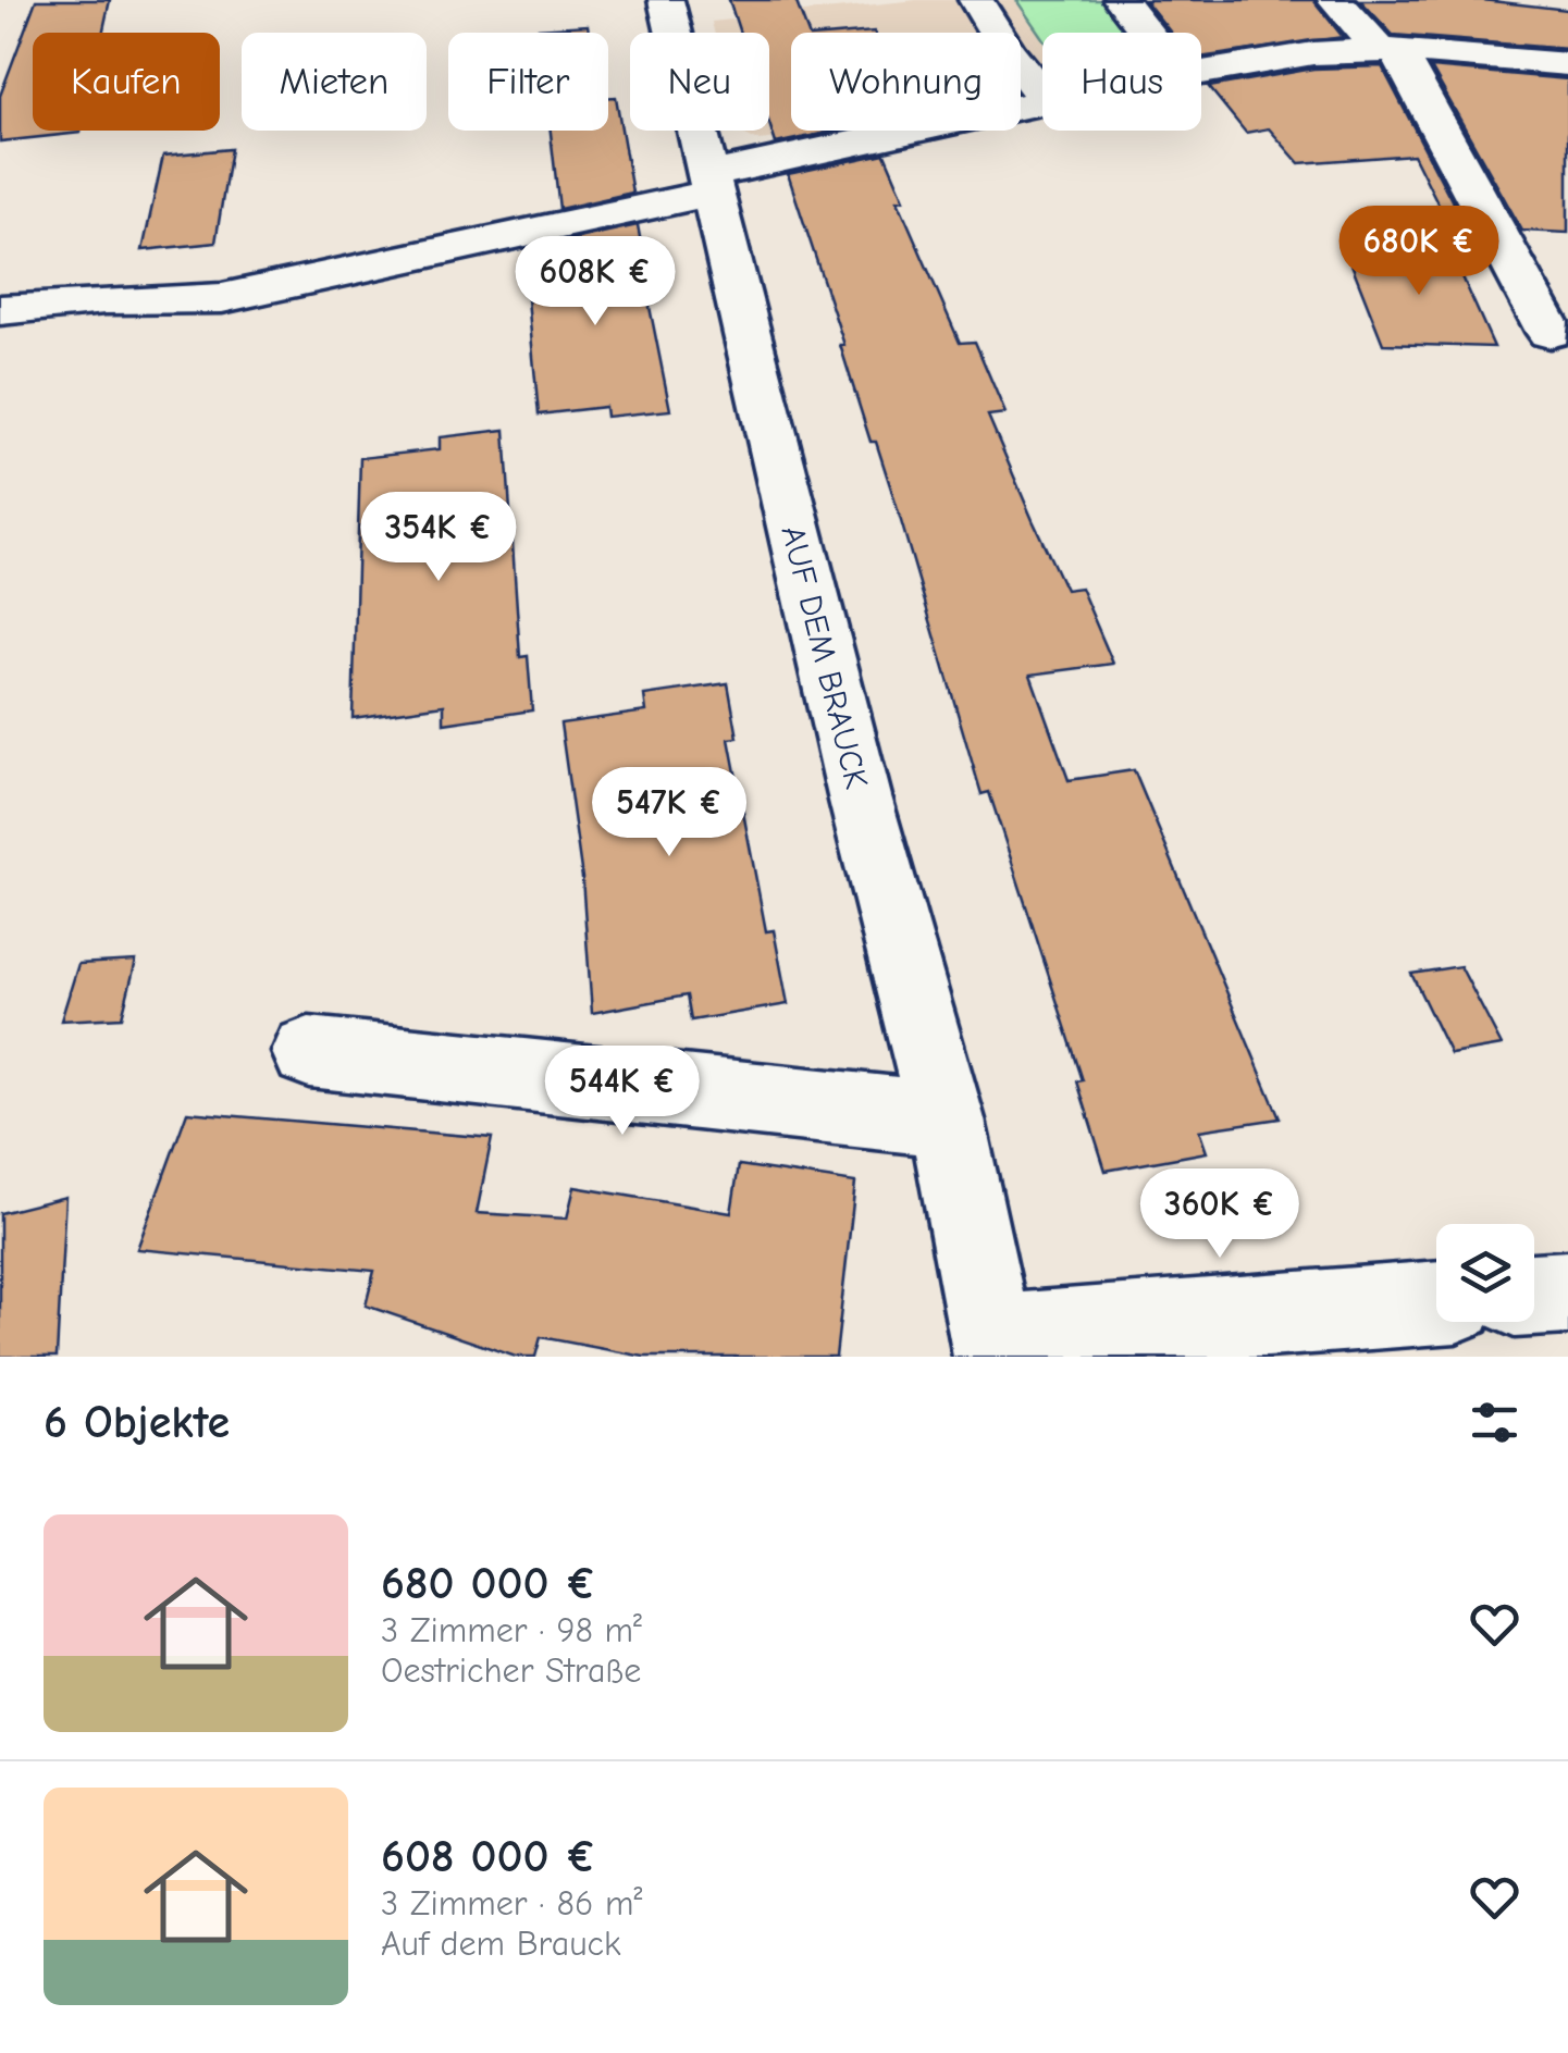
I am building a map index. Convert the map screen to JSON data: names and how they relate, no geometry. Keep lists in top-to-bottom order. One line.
{"streets":{"street":["AUF DEM BRAUCK"]},"page":{"chip":["Kaufen","Mieten","Filter","Neu","Wohnung","Haus"],"price":["680K €","608K €","354K €","547K €","544K €","360K €"],"heading":"6 Objekte","list":[{"name":"680 000 €","note":"3 Zimmer · 98 m² · Oestricher Straße"},{"name":"608 000 €","note":"3 Zimmer · 86 m² · Auf dem Brauck"}]}}
